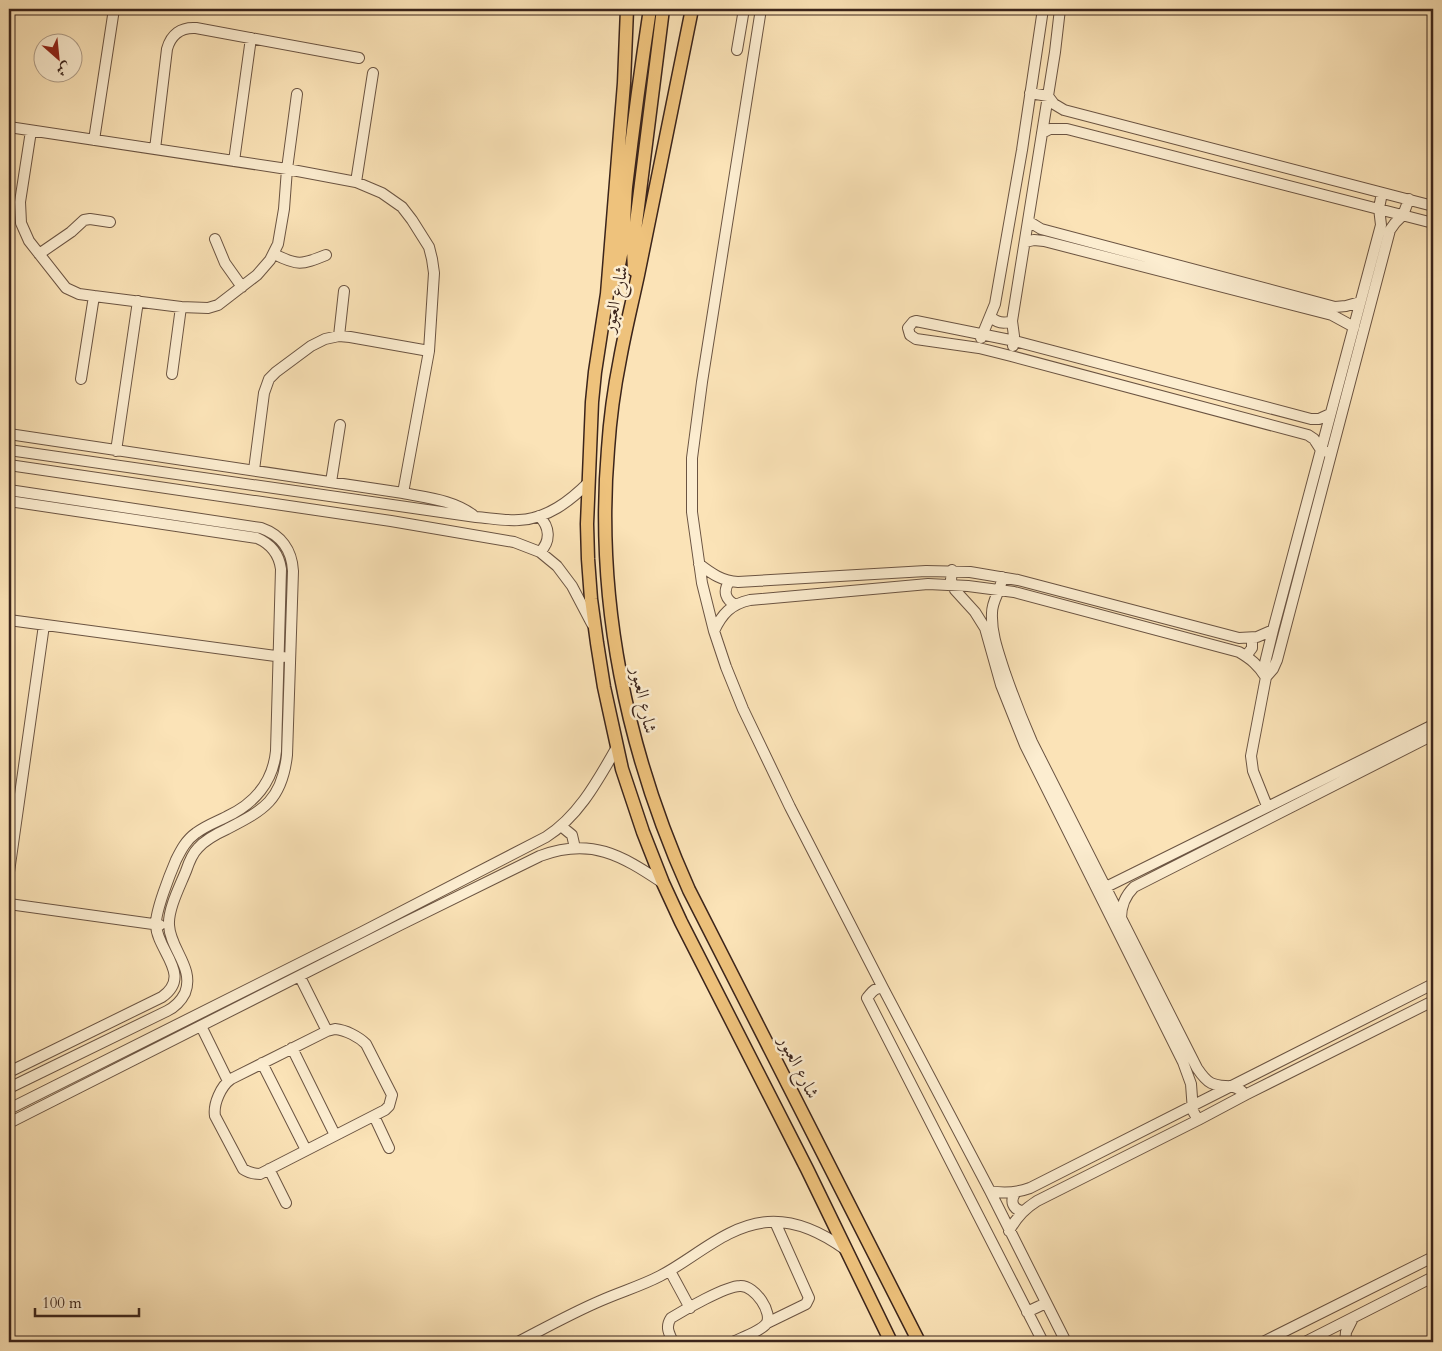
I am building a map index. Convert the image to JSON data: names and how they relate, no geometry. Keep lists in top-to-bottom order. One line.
{"streets":{"main road":["شارع العبور"]},"scale_bar":"100 m","north":"bottom right"}
